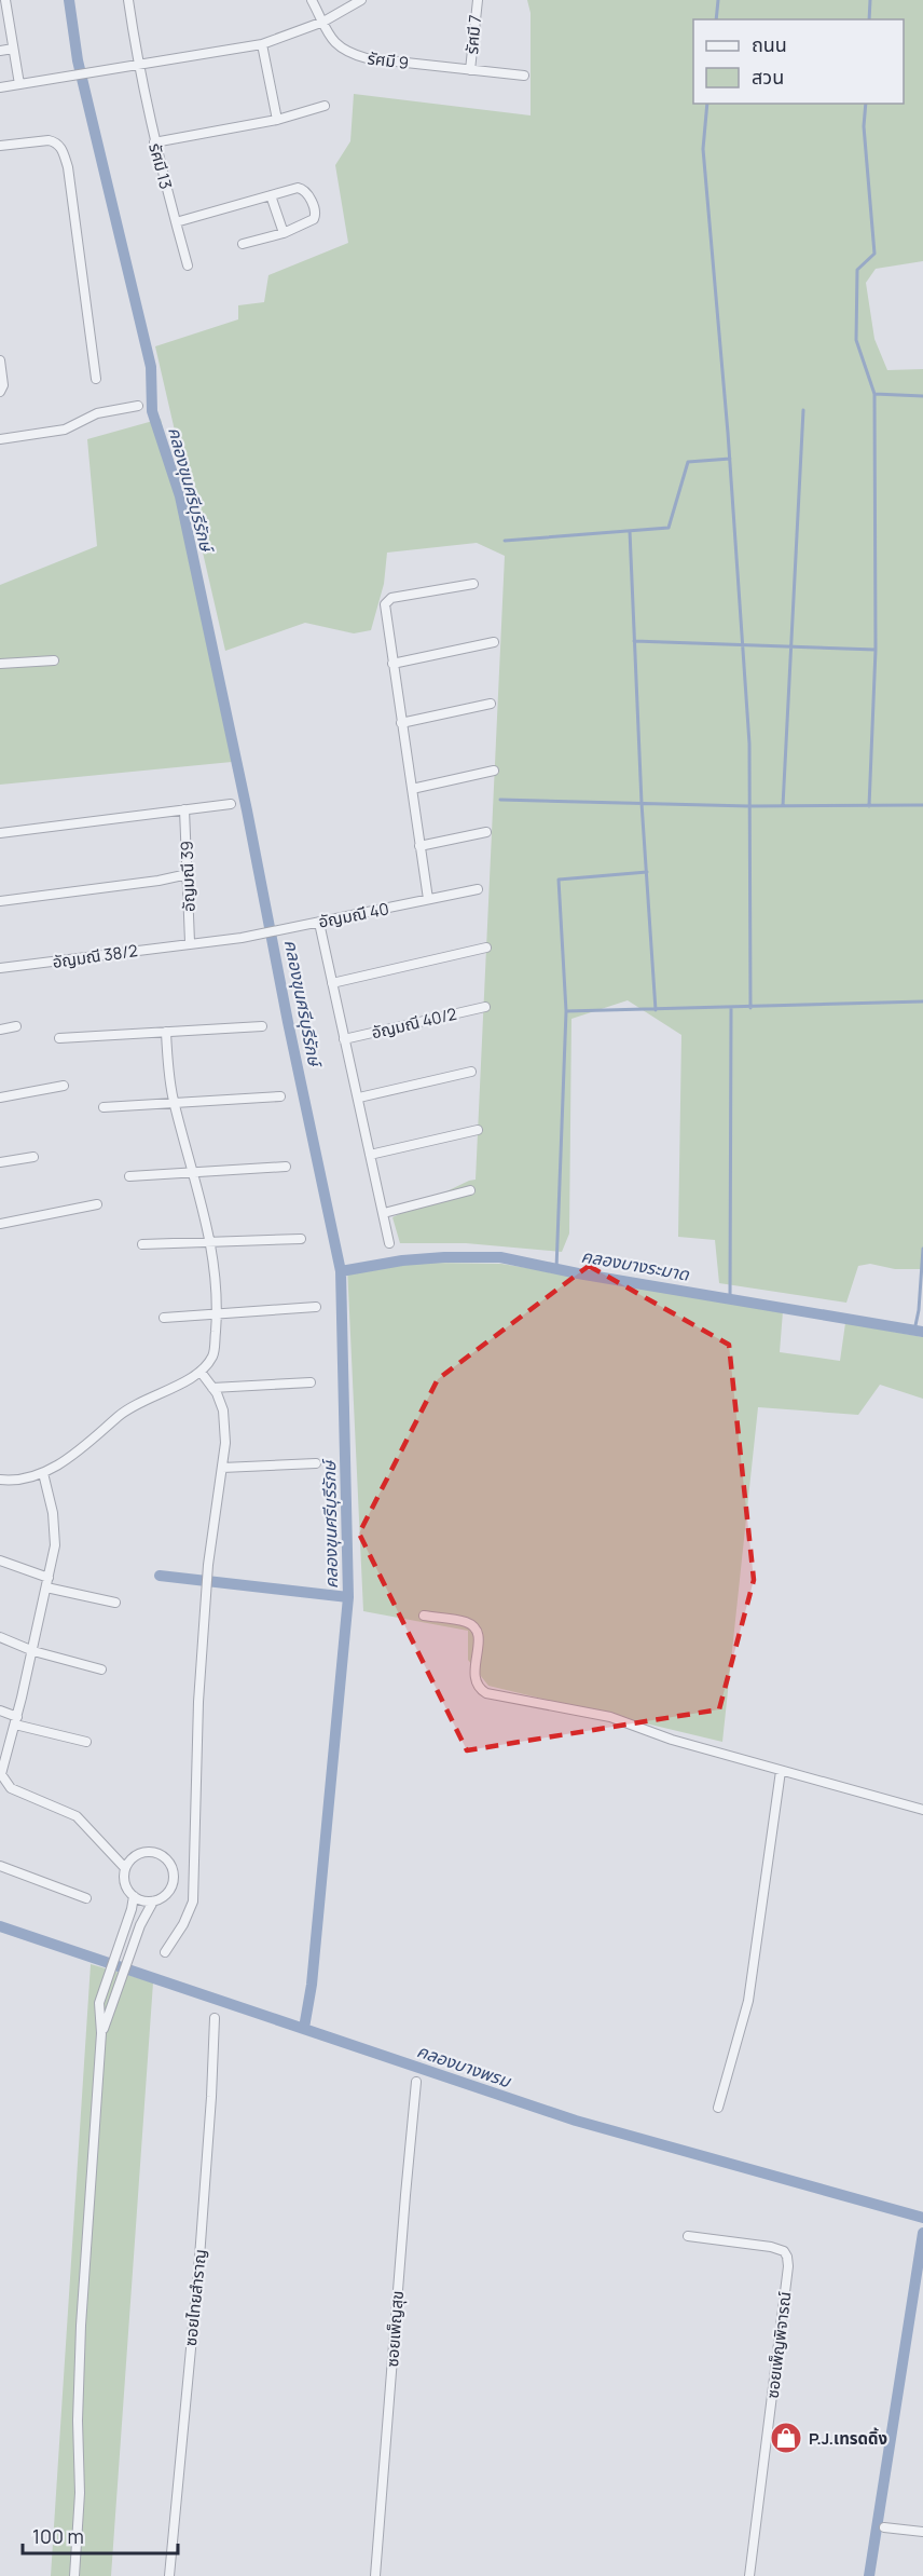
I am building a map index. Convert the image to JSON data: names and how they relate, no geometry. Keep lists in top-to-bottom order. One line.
{"streets":{"street":["รัศมี 7","รัศมี 9","รัศมี 13","อัญมณี 39","อัญมณี 40","อัญมณี 38/2","อัญมณี 40/2","ซอยไทยสำราญ","ซอยเพ็ญสุข","ซอยเพ็ญพิจารณ์"]},"crossings":[["รัศมี 7","รัศมี 9"],["อัญมณี 39","อัญมณี 40"],["อัญมณี 39","อัญมณี 38/2"],["อัญมณี 40","อัญมณี 38/2"]],"water":["คลองขุนศรีบุรีรักษ์","คลองบางระมาด","คลองบางพรม"],"places":{"shop":["P.J.เทรดดิ้ง"]},"legend":["ถนน","สวน"],"scale_bar":"100 m"}
